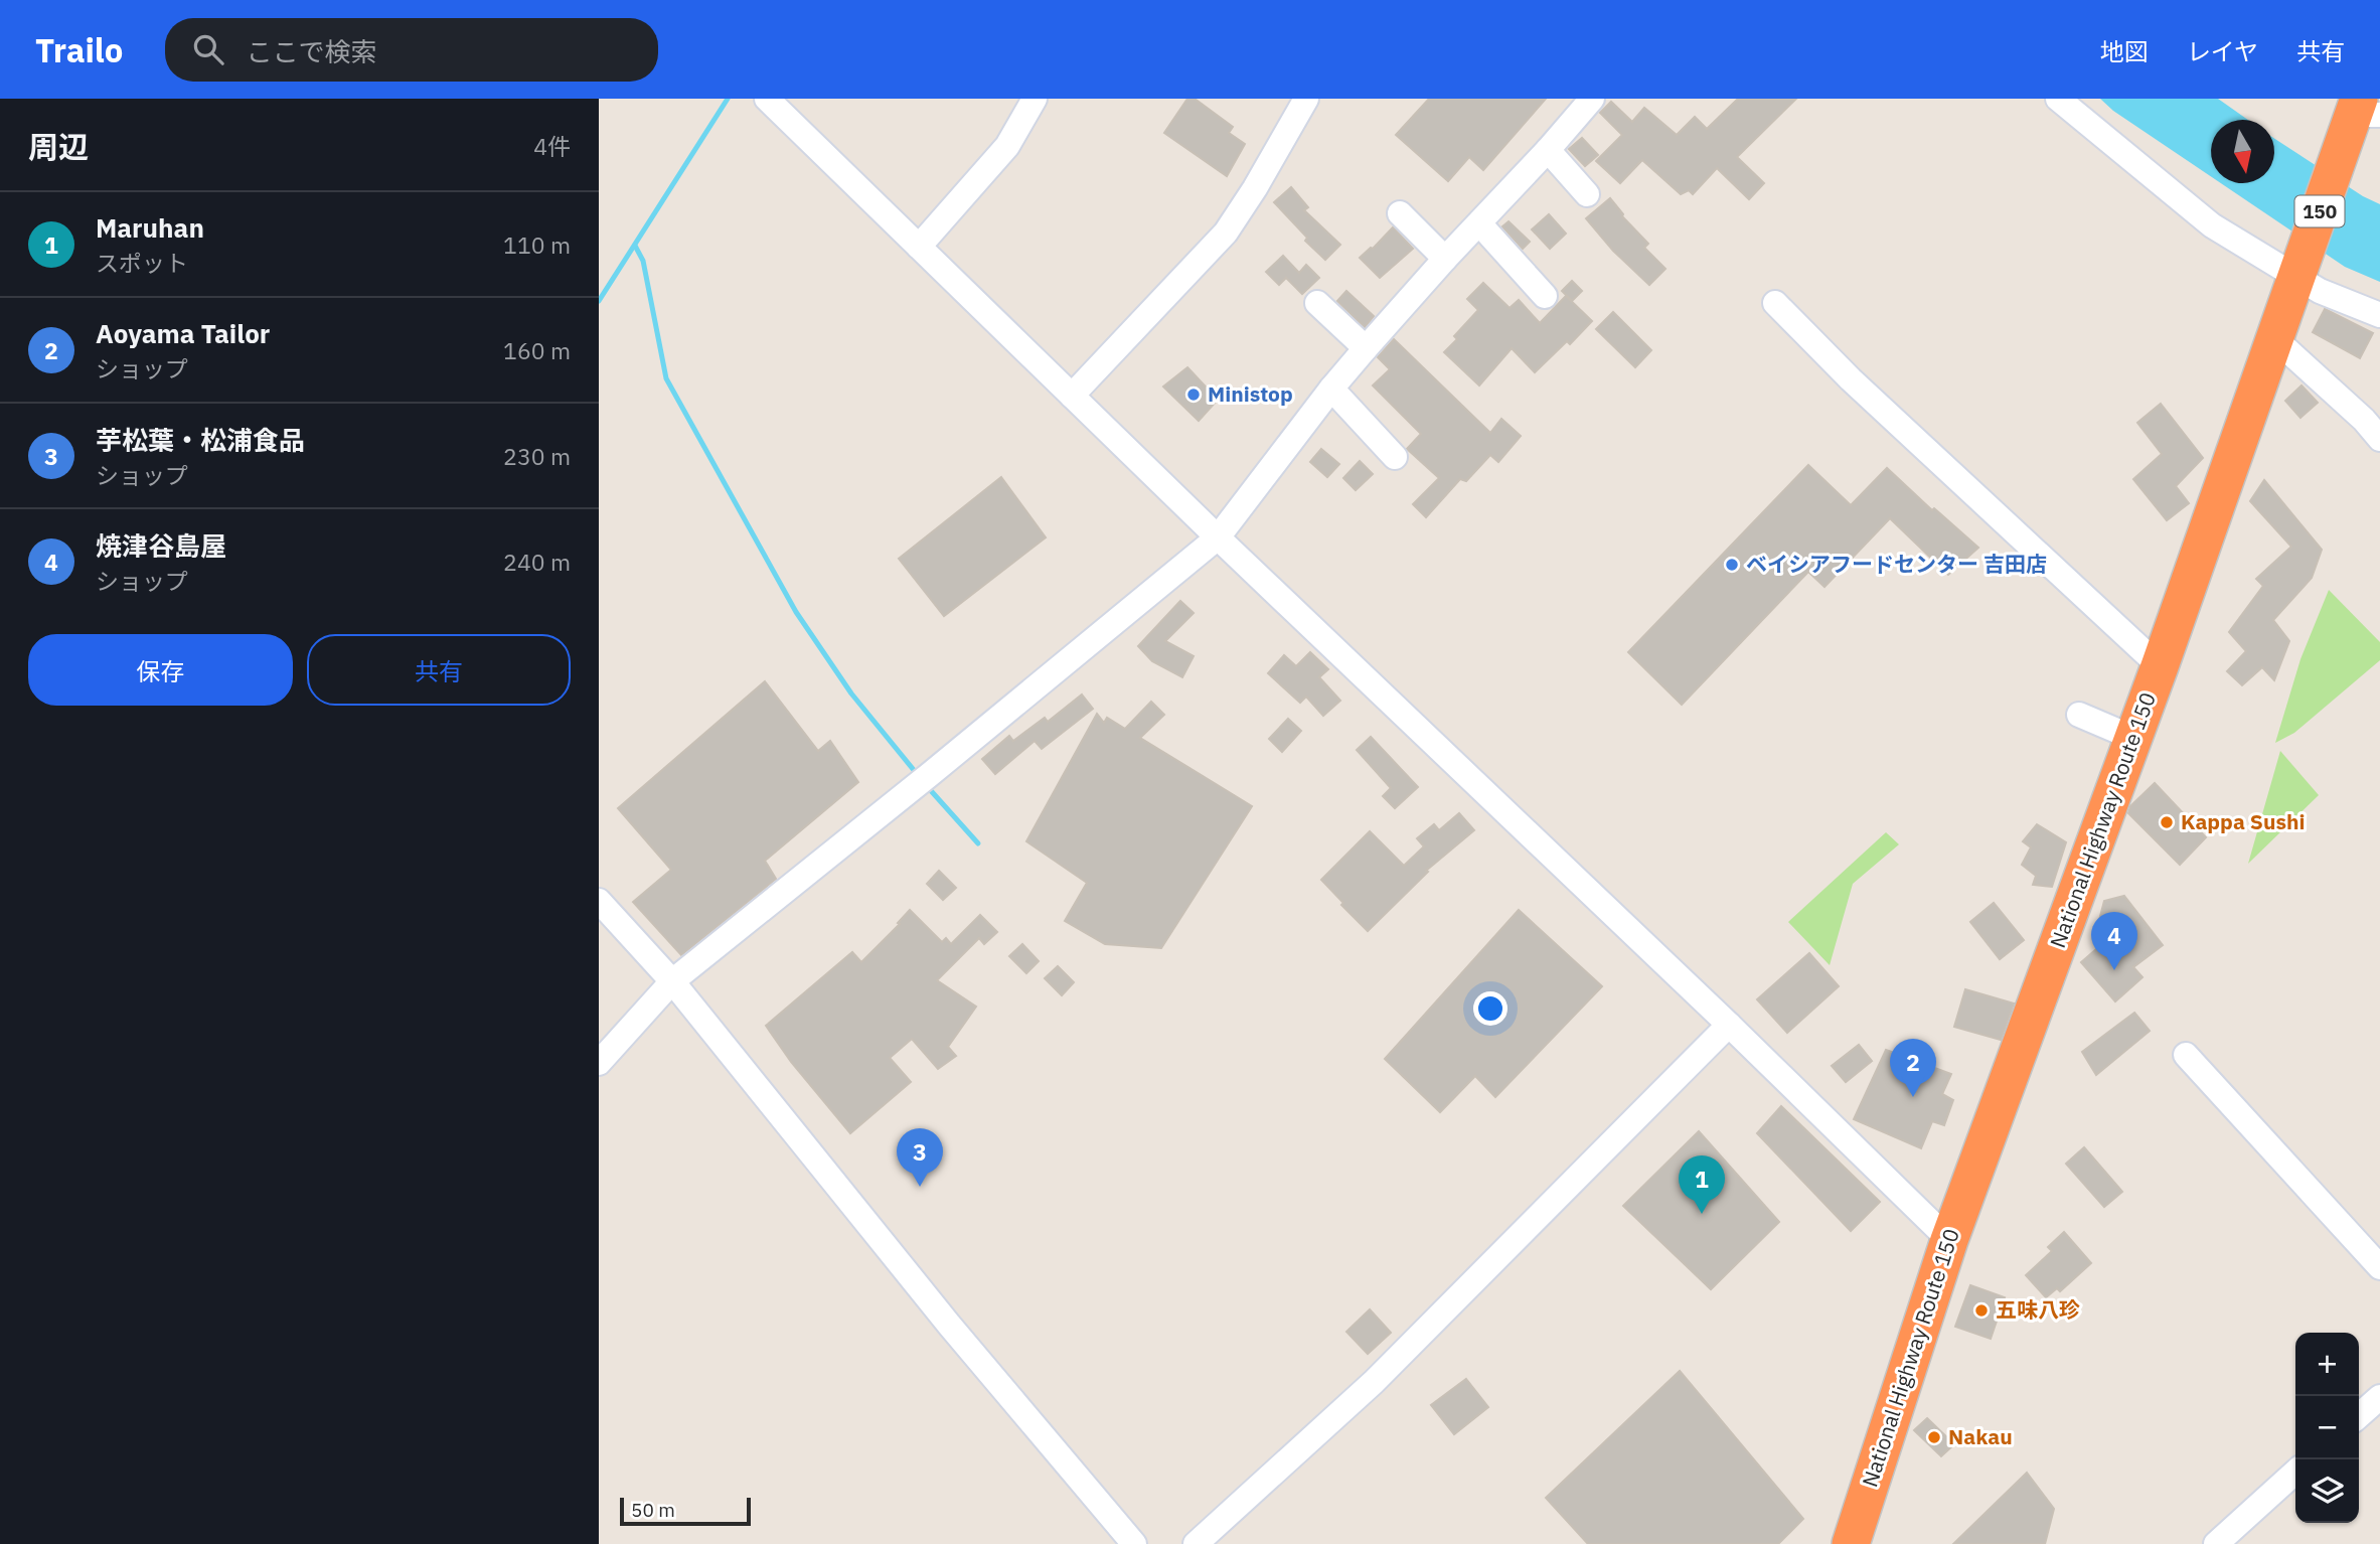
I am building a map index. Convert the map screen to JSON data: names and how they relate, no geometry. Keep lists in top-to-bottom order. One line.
{"streets":{"highway":["150","National Highway Route 150"]},"places":["Ministop","ベイシアフードセンター 吉田店","Kappa Sushi","五味八珍","Nakau"],"scale_bar":"50 m","north":"bottom","page":{"header":"Trailo","search":"ここで検索","nav":["地図","レイヤ","共有"],"heading":["周辺","4件"],"list":[{"mark":"1","name":"Maruhan","note":"スポット","value":"110 m"},{"mark":"2","name":"Aoyama Tailor","note":"ショップ","value":"160 m"},{"mark":"3","name":"芋松葉・松浦食品","note":"ショップ","value":"230 m"},{"mark":"4","name":"焼津谷島屋","note":"ショップ","value":"240 m"}],"buttons":["保存","共有"],"pins":["4","2","3","1"],"map_buttons":["+","−"],"scale":"50 m"}}
